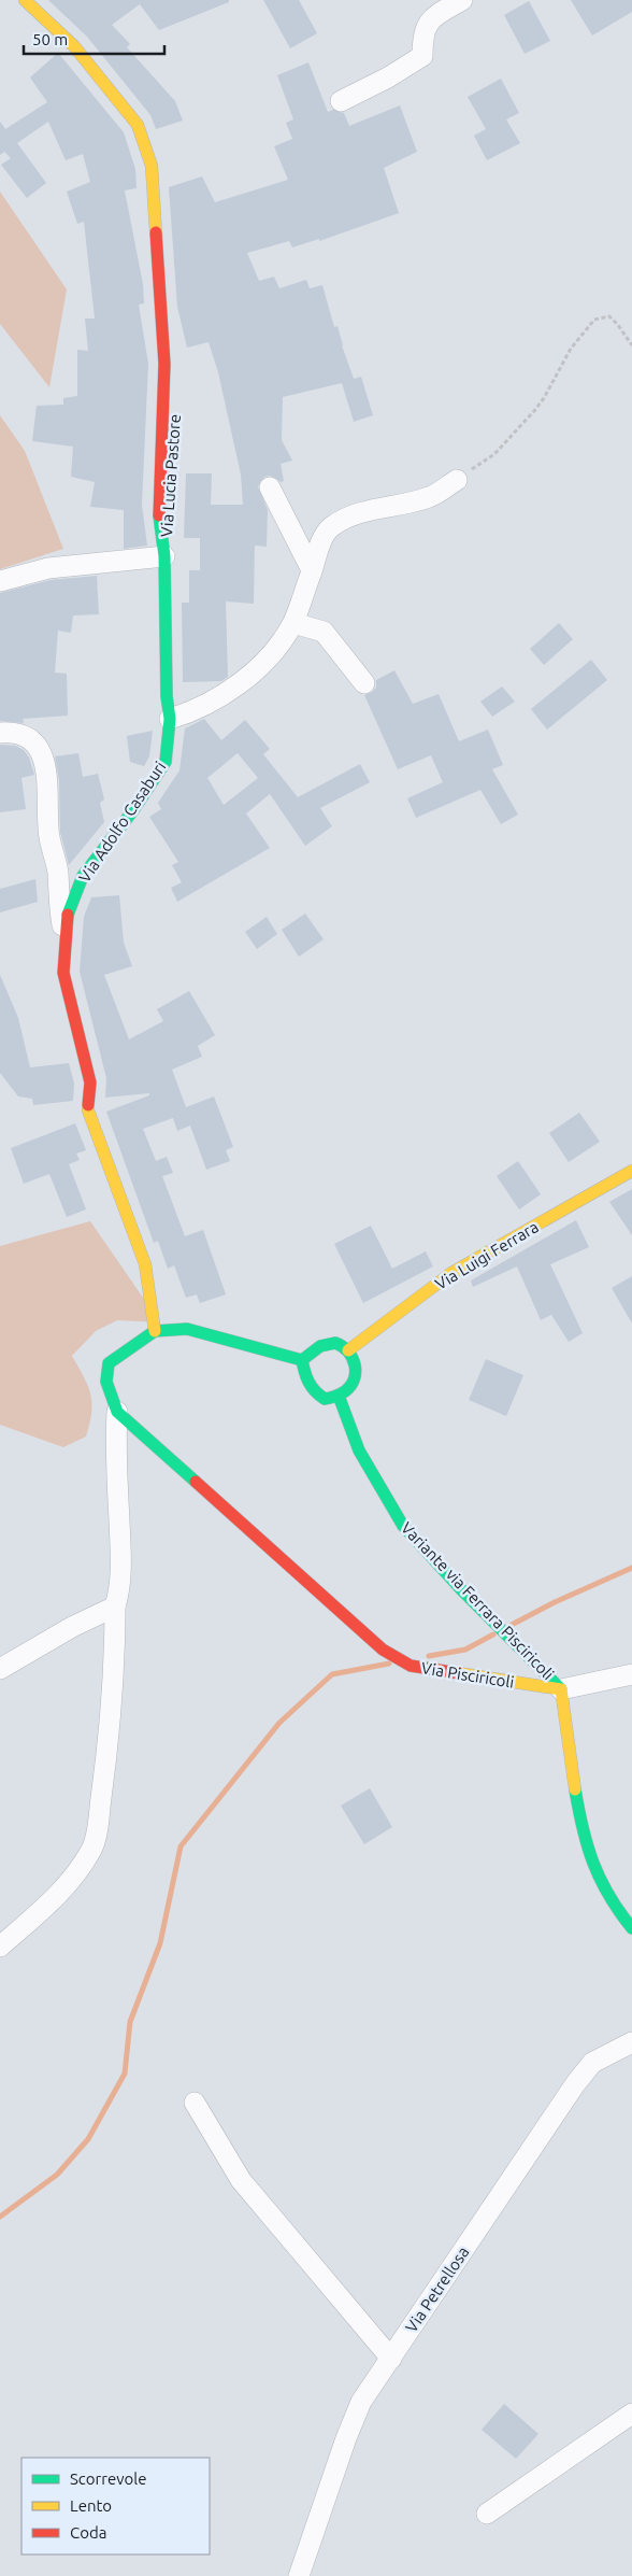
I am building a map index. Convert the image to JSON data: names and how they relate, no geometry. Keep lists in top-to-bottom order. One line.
{"streets":{"street":["Via Lucia Pastore","Via Adolfo Casaburi","Via Luigi Ferrara","Variante via Ferrara Pisciricoli","Via Pisciricoli","Via Petrellosa"]},"crossings":[["Via Lucia Pastore","Via Adolfo Casaburi"],["Via Luigi Ferrara","Variante via Ferrara Pisciricoli"],["Variante via Ferrara Pisciricoli","Via Pisciricoli"]],"legend":["Scorrevole","Lento","Coda"],"scale_bar":"50 m"}
